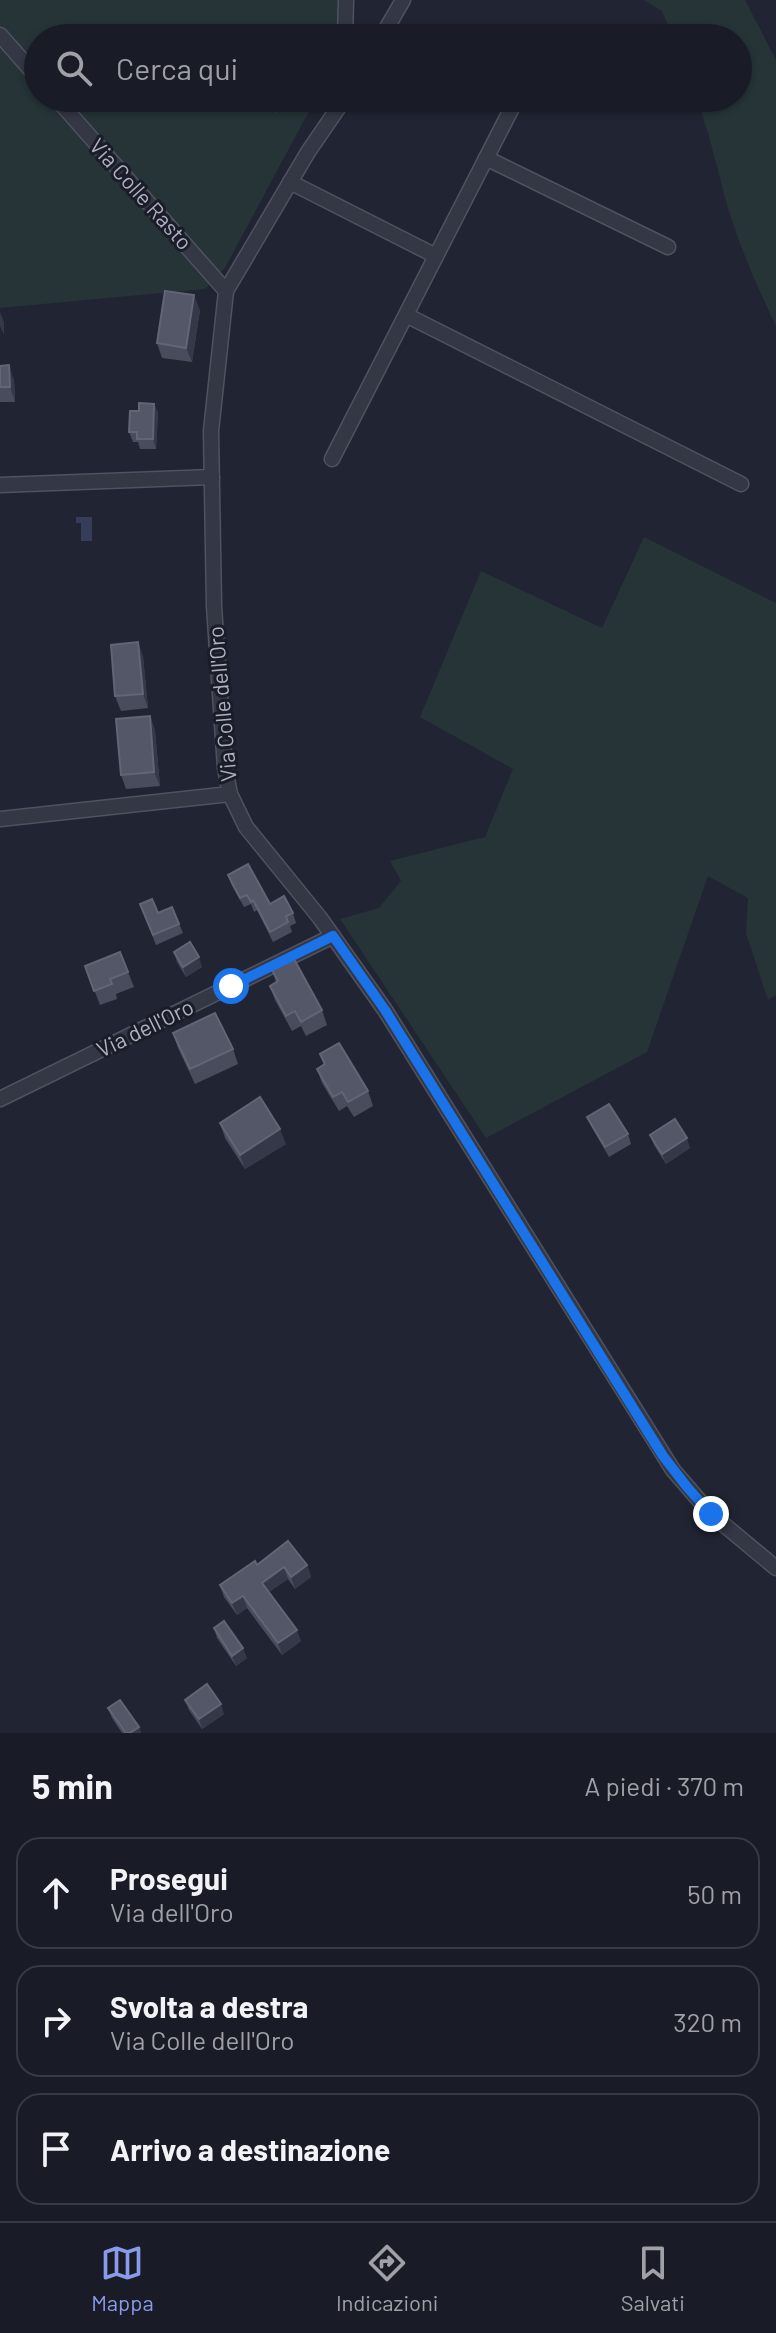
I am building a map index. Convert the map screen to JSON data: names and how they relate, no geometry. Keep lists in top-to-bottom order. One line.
{"streets":{"street":["Via Colle Rasto","Via Colle dell'Oro","Via dell'Oro"]},"crossings":[["Via Colle Rasto","Via Colle dell'Oro"],["Via Colle dell'Oro","Via dell'Oro"]],"page":{"search":"Cerca qui","heading":["5 min","A piedi · 370 m"],"list":[["Prosegui","Via dell'Oro","50 m"],["Svolta a destra","Via Colle dell'Oro","320 m"],"Arrivo a destinazione"],"nav":["Mappa","Indicazioni","Salvati"]}}
